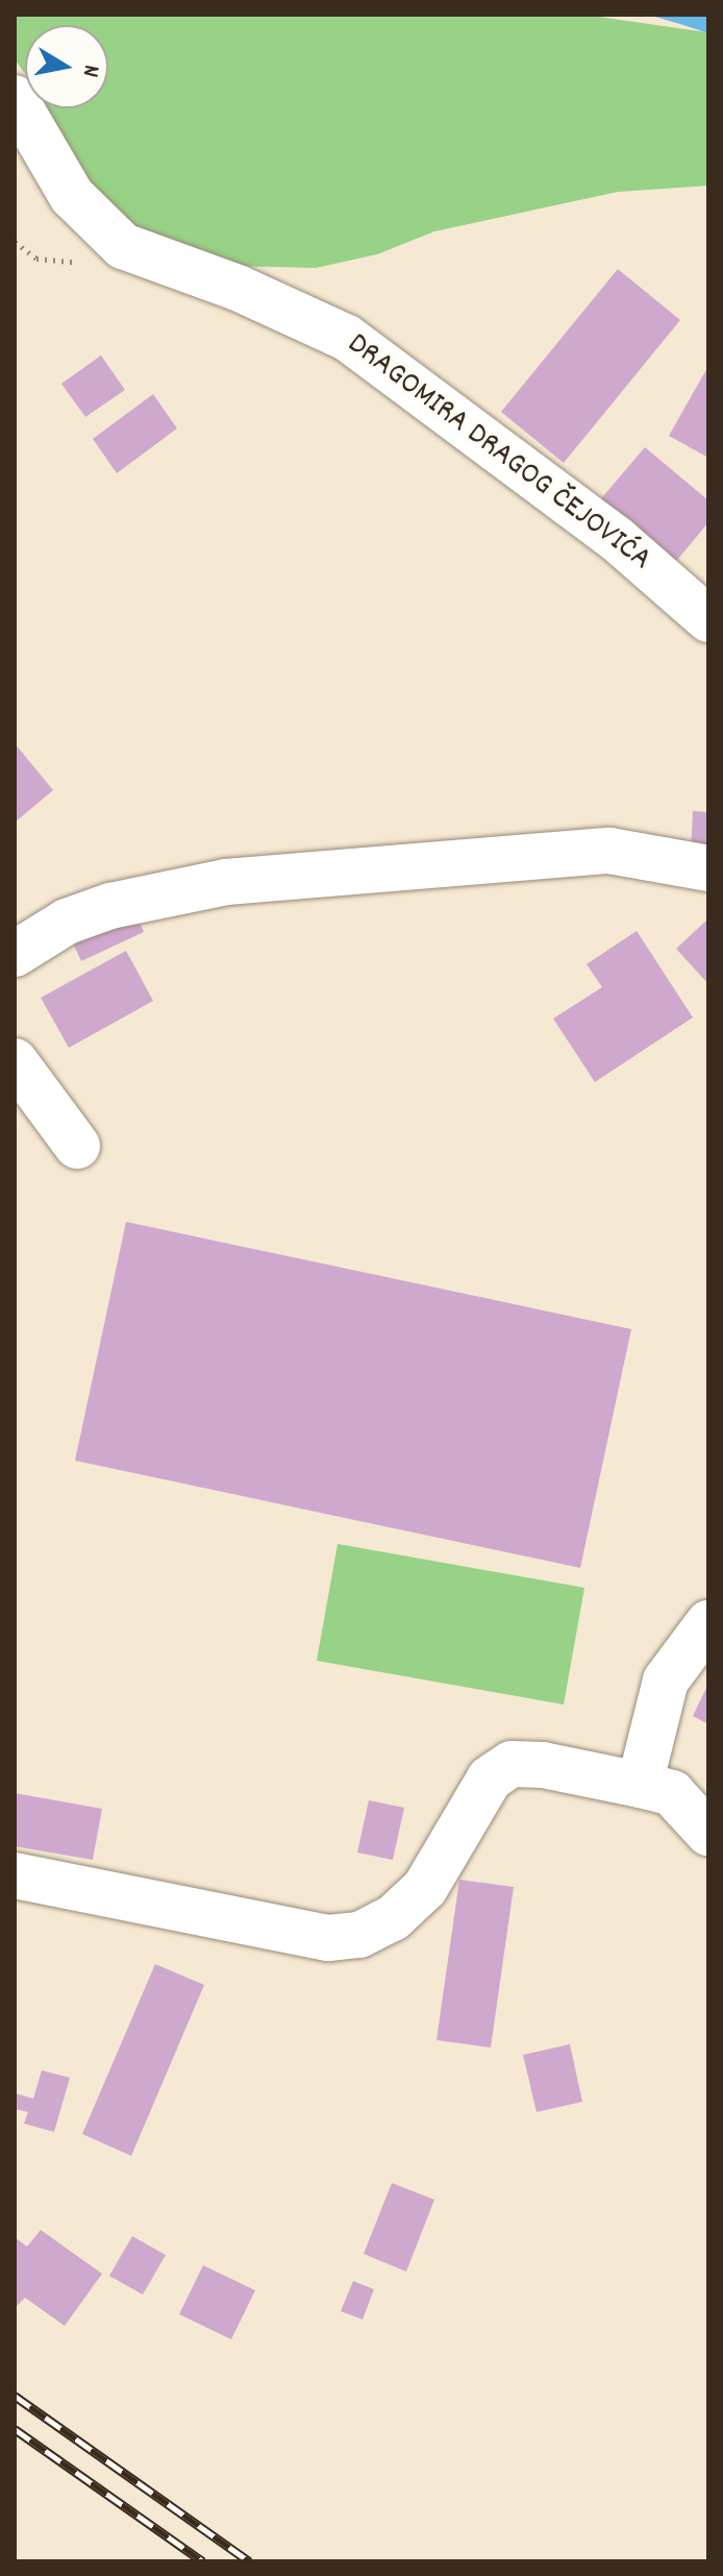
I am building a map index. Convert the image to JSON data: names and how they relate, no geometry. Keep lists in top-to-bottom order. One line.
{"streets":{"street":["DRAGOMIRA DRAGOG ČEJOVIĆA"]},"north":"right"}
